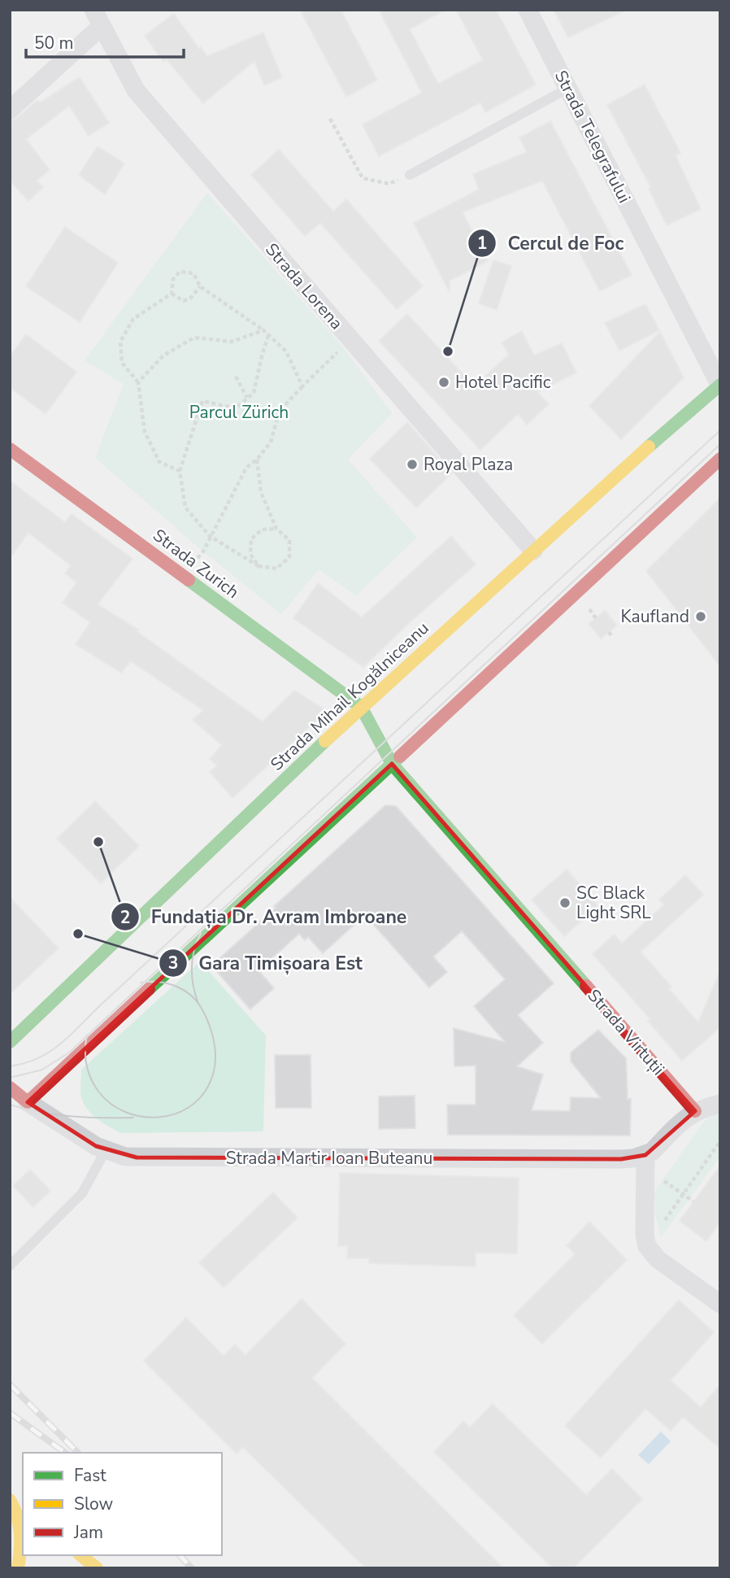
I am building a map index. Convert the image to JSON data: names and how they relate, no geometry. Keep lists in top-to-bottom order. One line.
{"streets":{"street":["Strada Telegrafului","Strada Lorena","Strada Zurich","Strada Mihail Kogălniceanu","Strada Virtuții","Strada Martir Ioan Buteanu"]},"crossings":[["Strada Telegrafului","Strada Mihail Kogălniceanu"],["Strada Lorena","Strada Mihail Kogălniceanu"],["Strada Zurich","Strada Mihail Kogălniceanu"],["Strada Zurich","Strada Virtuții"],["Strada Mihail Kogălniceanu","Strada Virtuții"]],"parks":["Parcul Zürich"],"places":["Cercul de Foc","Hotel Pacific","Royal Plaza","Kaufland","Fundația Dr. Avram Imbroane","SC Black Light SRL","Gara Timișoara Est"],"legend":["Fast","Slow","Jam"],"scale_bar":"50 m"}
